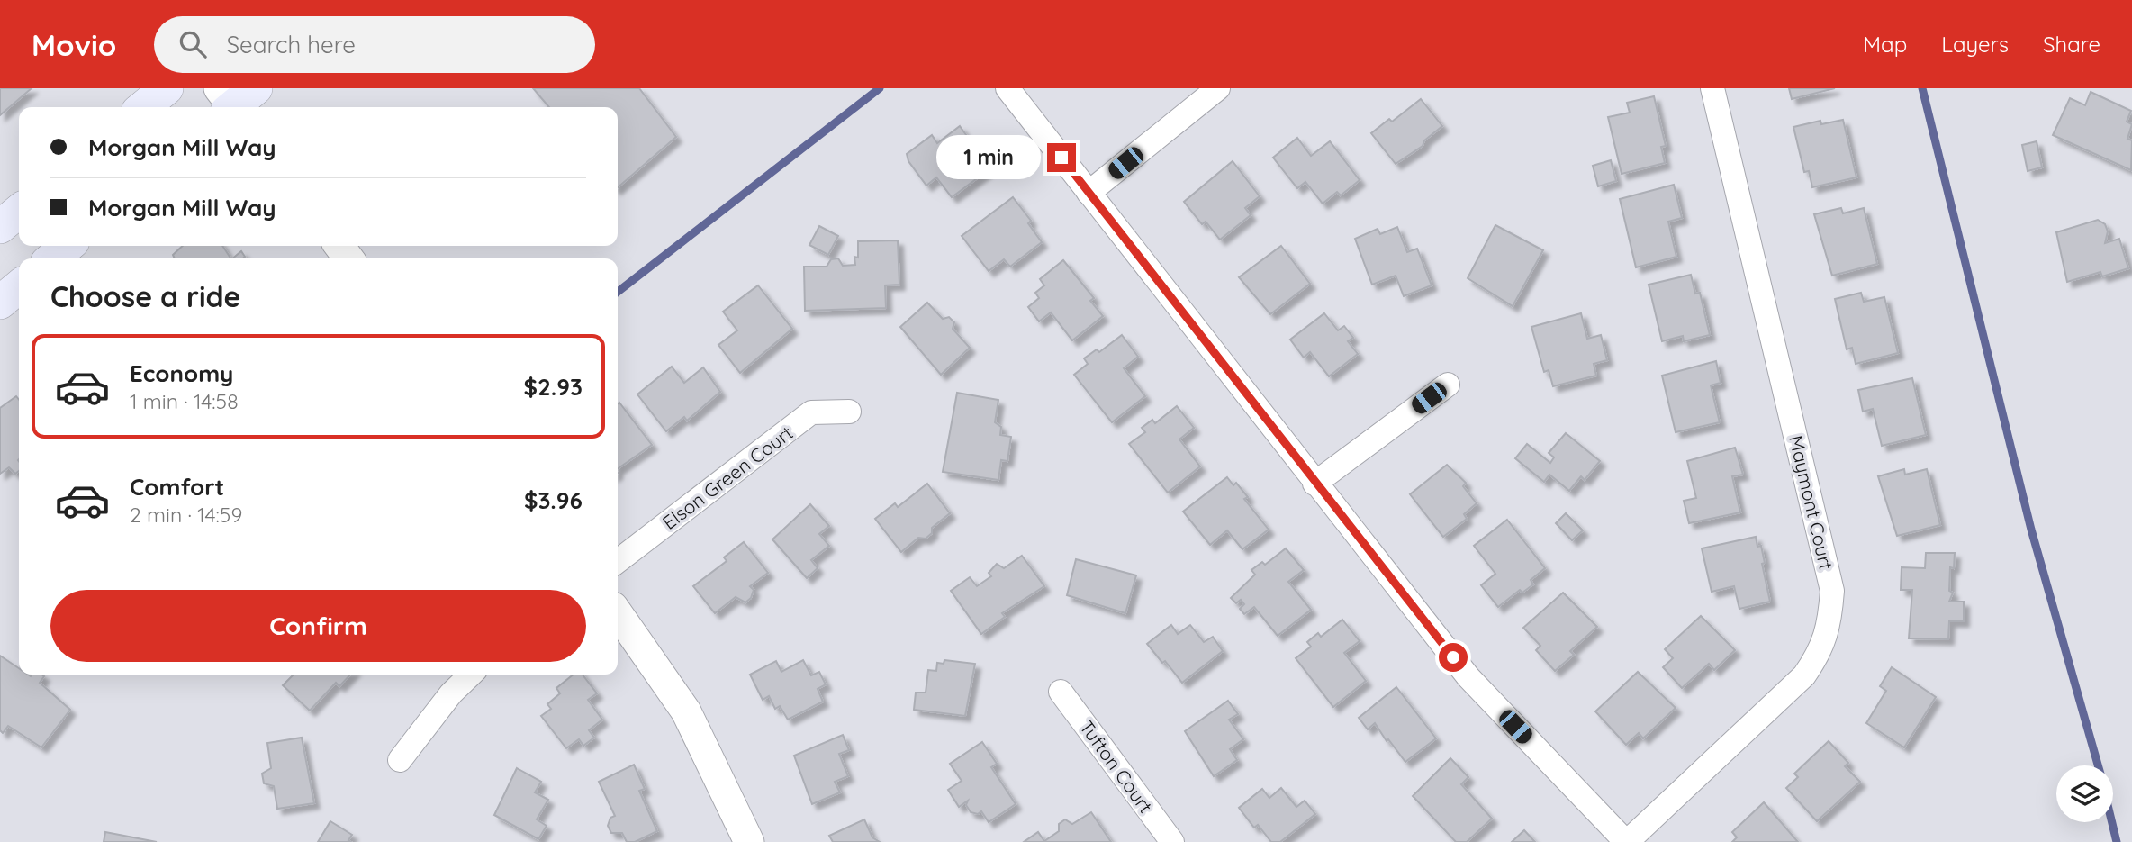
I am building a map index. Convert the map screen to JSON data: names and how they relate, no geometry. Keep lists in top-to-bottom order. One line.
{"streets":{"street":["Elson Green Court","Maymont Court","Tufton Court"]},"page":{"header":"Movio","search":"Search here","nav":["Map","Layers","Share"],"banner":["Morgan Mill Way","Morgan Mill Way"],"bubble":"1 min","heading":"Choose a ride","list":[{"name":"Economy","note":"1 min · 14:58","value":"$2.93"},{"name":"Comfort","note":"2 min · 14:59","value":"$3.96"}],"buttons":"Confirm"}}
